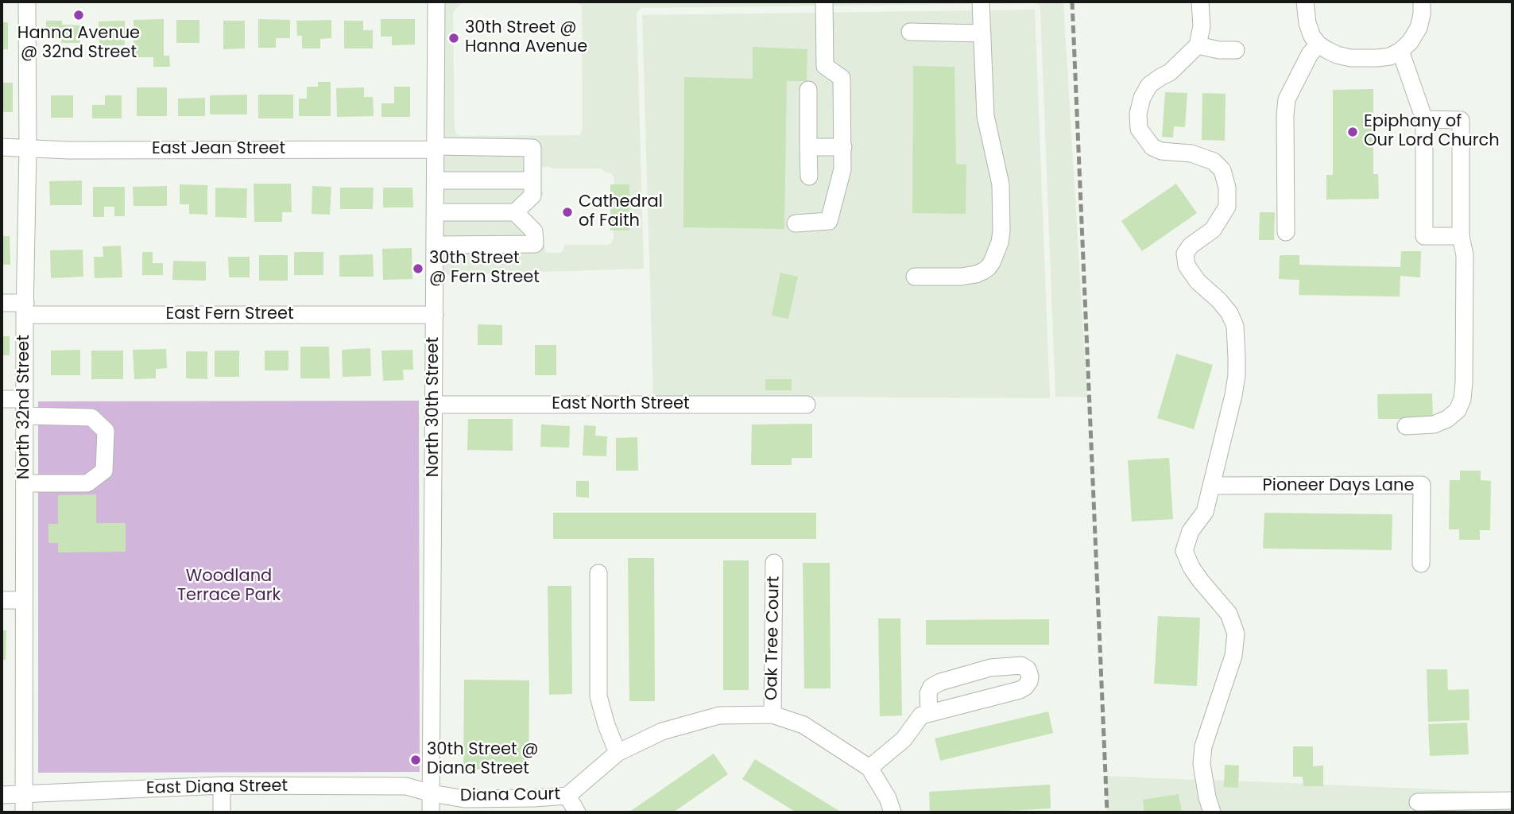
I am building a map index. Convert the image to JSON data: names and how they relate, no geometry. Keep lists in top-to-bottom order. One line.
{"streets":{"street":["East Jean Street","East Fern Street","East North Street","North 32nd Street","North 30th Street","Pioneer Days Lane","Oak Tree Court","East Diana Street","Diana Court"]},"crossings":[["East Jean Street","North 32nd Street"],["East Jean Street","North 30th Street"],["East Fern Street","North 32nd Street"],["East Fern Street","North 30th Street"],["East North Street","North 30th Street"],["North 32nd Street","East Diana Street"],["North 30th Street","East Diana Street"],["North 30th Street","Diana Court"],["Oak Tree Court","Diana Court"],["East Diana Street","Diana Court"]],"parks":["Woodland Terrace Park"],"places":["Hanna Avenue @ 32nd Street","30th Street @ Hanna Avenue","Epiphany of Our Lord Church","Cathedral of Faith","30th Street @ Fern Street","30th Street @ Diana Street"]}
